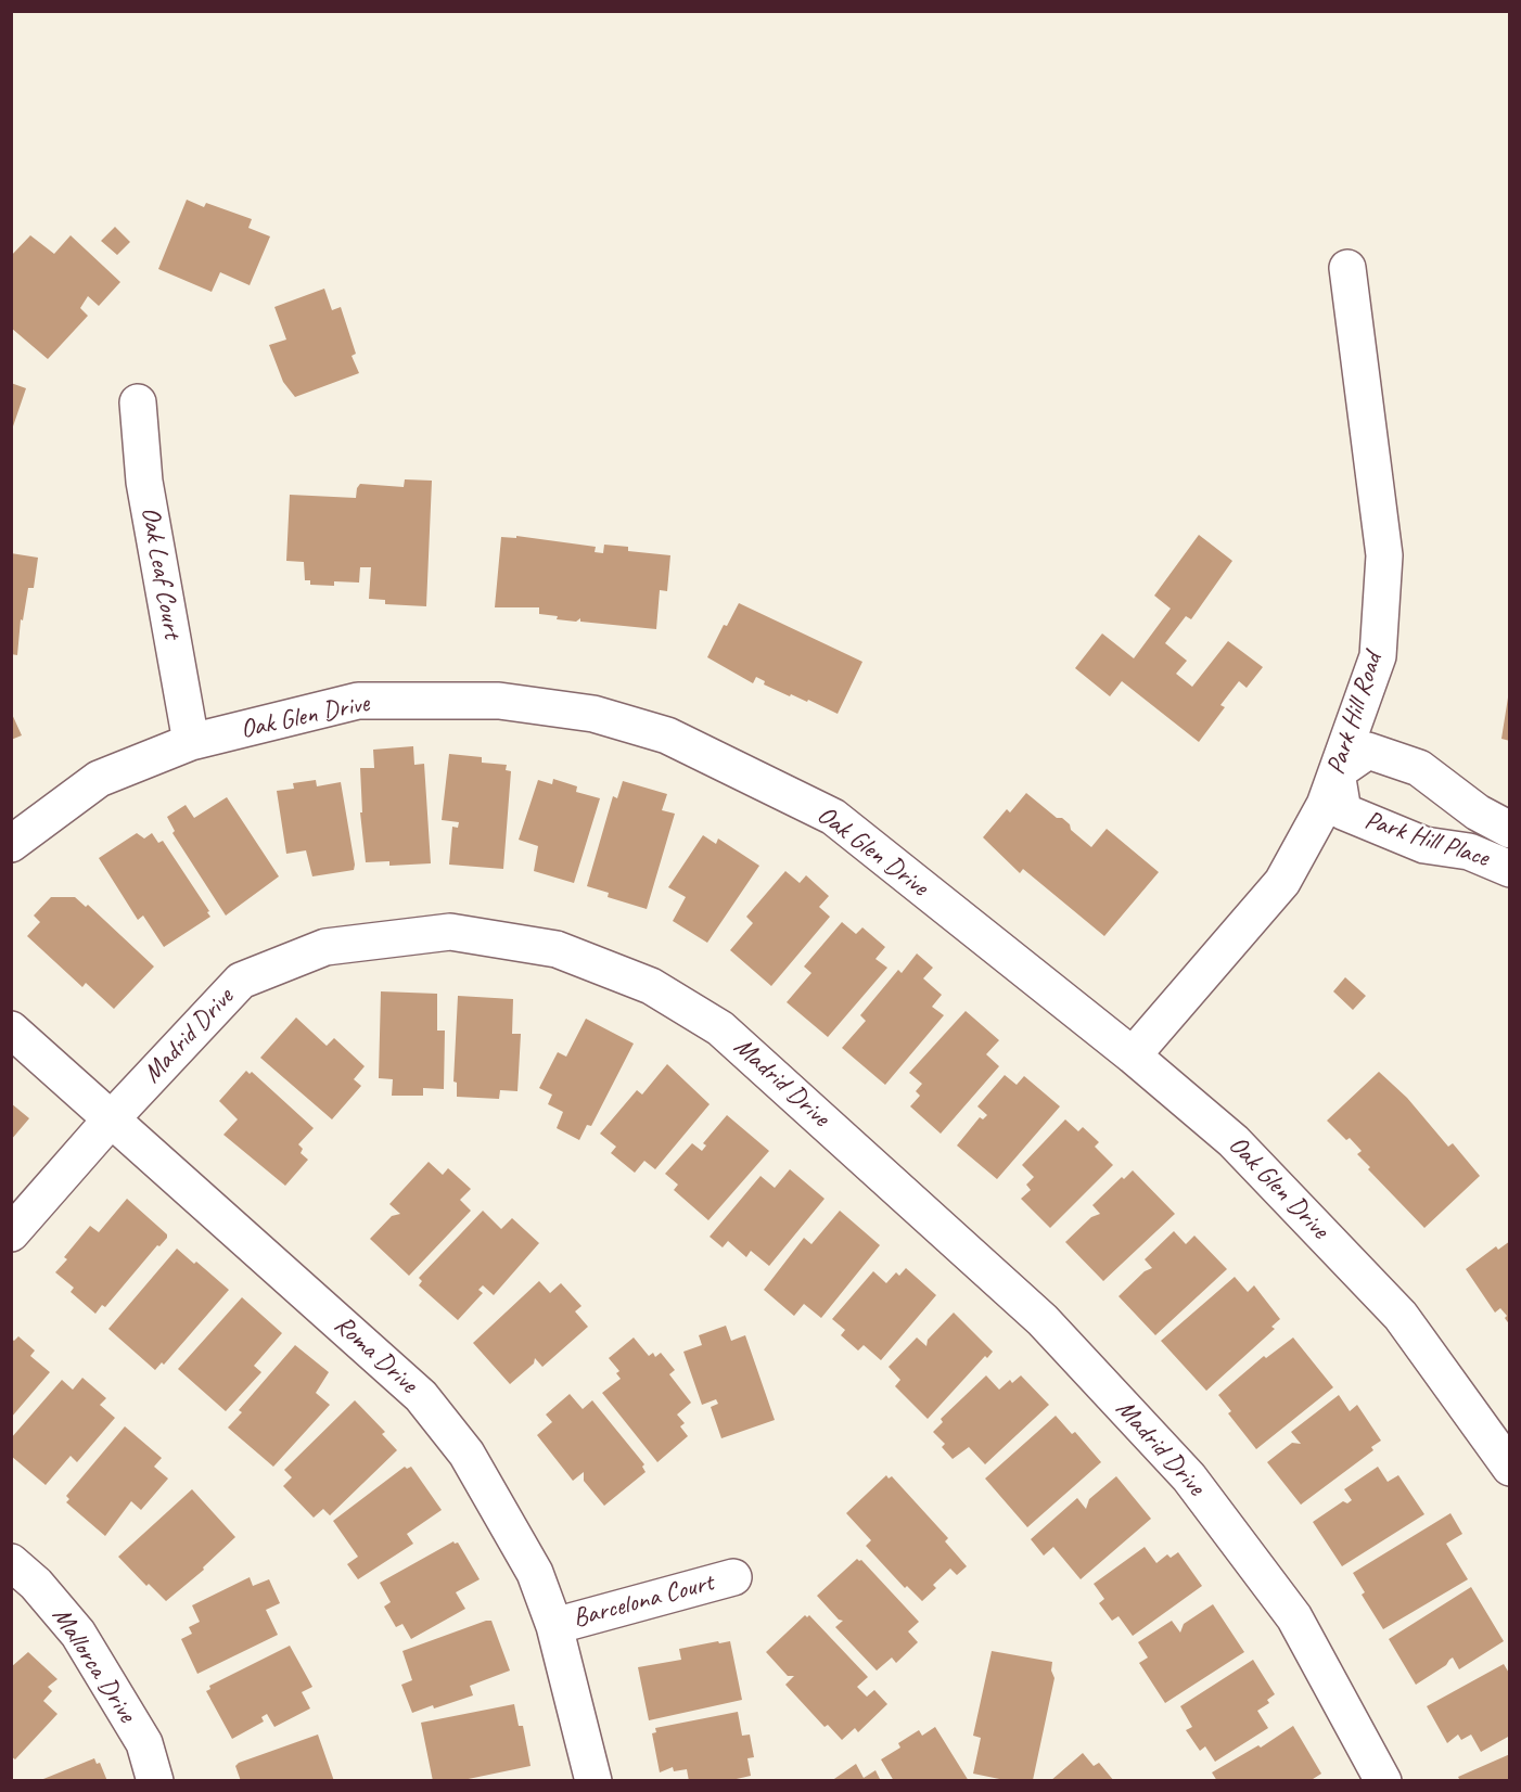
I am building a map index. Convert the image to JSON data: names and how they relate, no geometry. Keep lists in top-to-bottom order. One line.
{"streets":{"street":["Oak Leaf Court","Park Hill Road","Oak Glen Drive","Park Hill Place","Madrid Drive","Roma Drive","Barcelona Court","Mallorca Drive"]},"crossings":[["Oak Leaf Court","Oak Glen Drive"],["Park Hill Road","Oak Glen Drive"],["Park Hill Road","Park Hill Place"],["Madrid Drive","Roma Drive"],["Roma Drive","Barcelona Court"]]}
